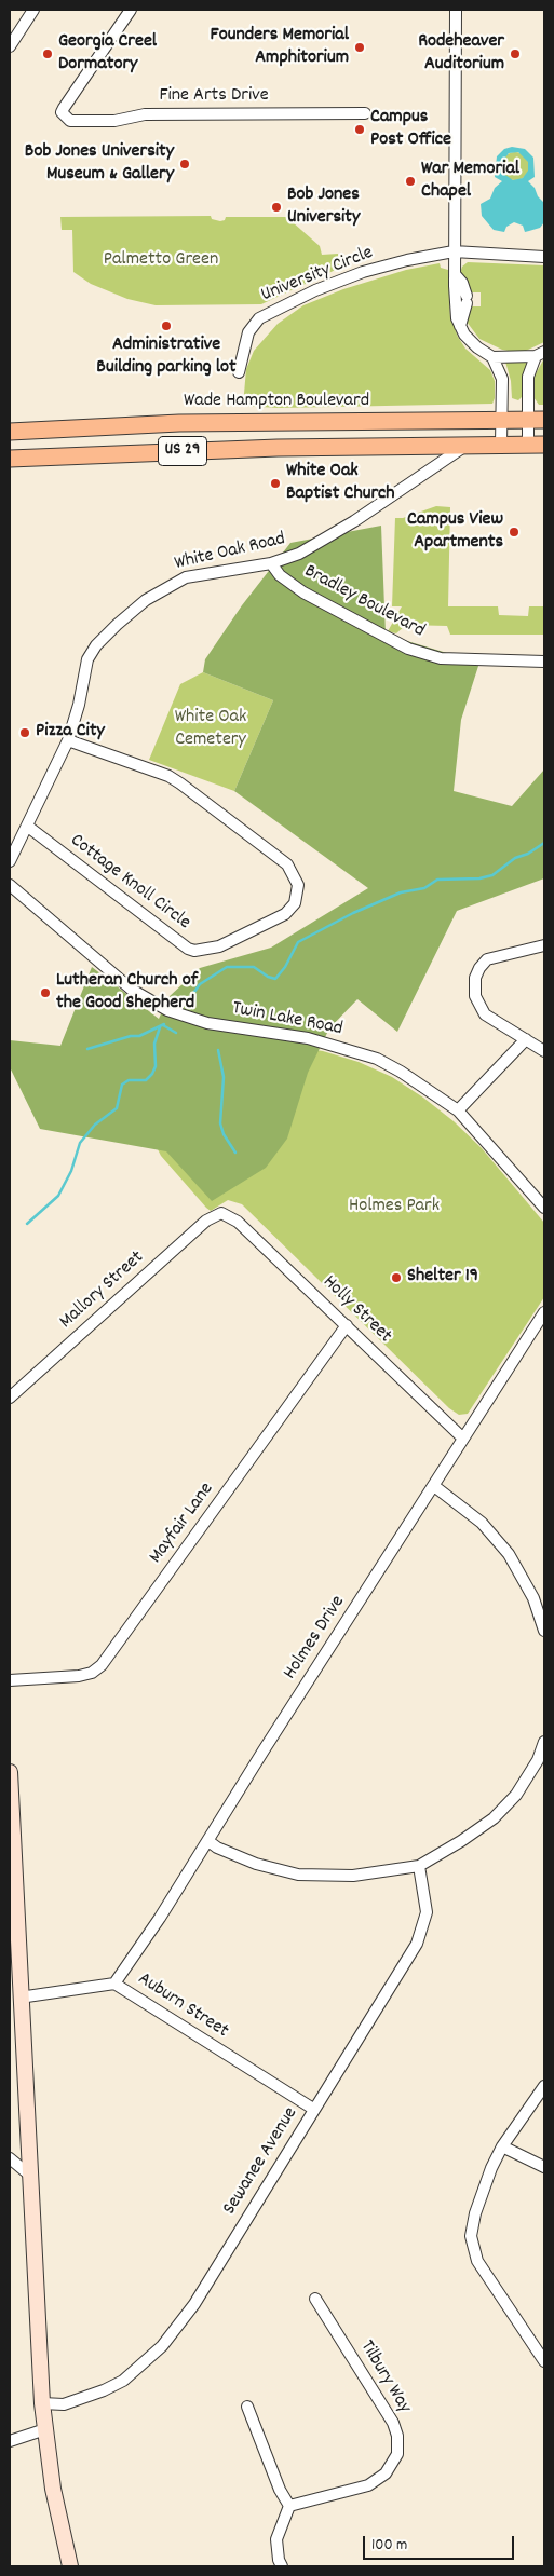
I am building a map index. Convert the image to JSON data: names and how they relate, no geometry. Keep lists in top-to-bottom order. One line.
{"streets":{"main road":["Wade Hampton Boulevard","US 29"],"street":["Fine Arts Drive","University Circle","White Oak Road","Bradley Boulevard","Cottage Knoll Circle","Twin Lake Road","Mallory Street","Holly Street","Mayfair Lane","Holmes Drive","Auburn Street","Sewanee Avenue","Tilbury Way"]},"crossings":[["US 29","White Oak Road"],["White Oak Road","Bradley Boulevard"],["White Oak Road","Cottage Knoll Circle"],["Mallory Street","Holly Street"],["Holly Street","Mayfair Lane"],["Holly Street","Holmes Drive"],["Holmes Drive","Auburn Street"],["Auburn Street","Sewanee Avenue"]],"parks":["Palmetto Green","White Oak Cemetery","Holmes Park"],"places":["Founders Memorial Amphitorium","Georgia Creel Dormatory","Rodeheaver Auditorium","Campus Post Office","Bob Jones University Museum & Gallery","War Memorial Chapel","Bob Jones University","Administrative Building parking lot","White Oak Baptist Church","Campus View Apartments","Pizza City","Lutheran Church of the Good Shepherd","Shelter 19"],"scale_bar":"100 m"}
